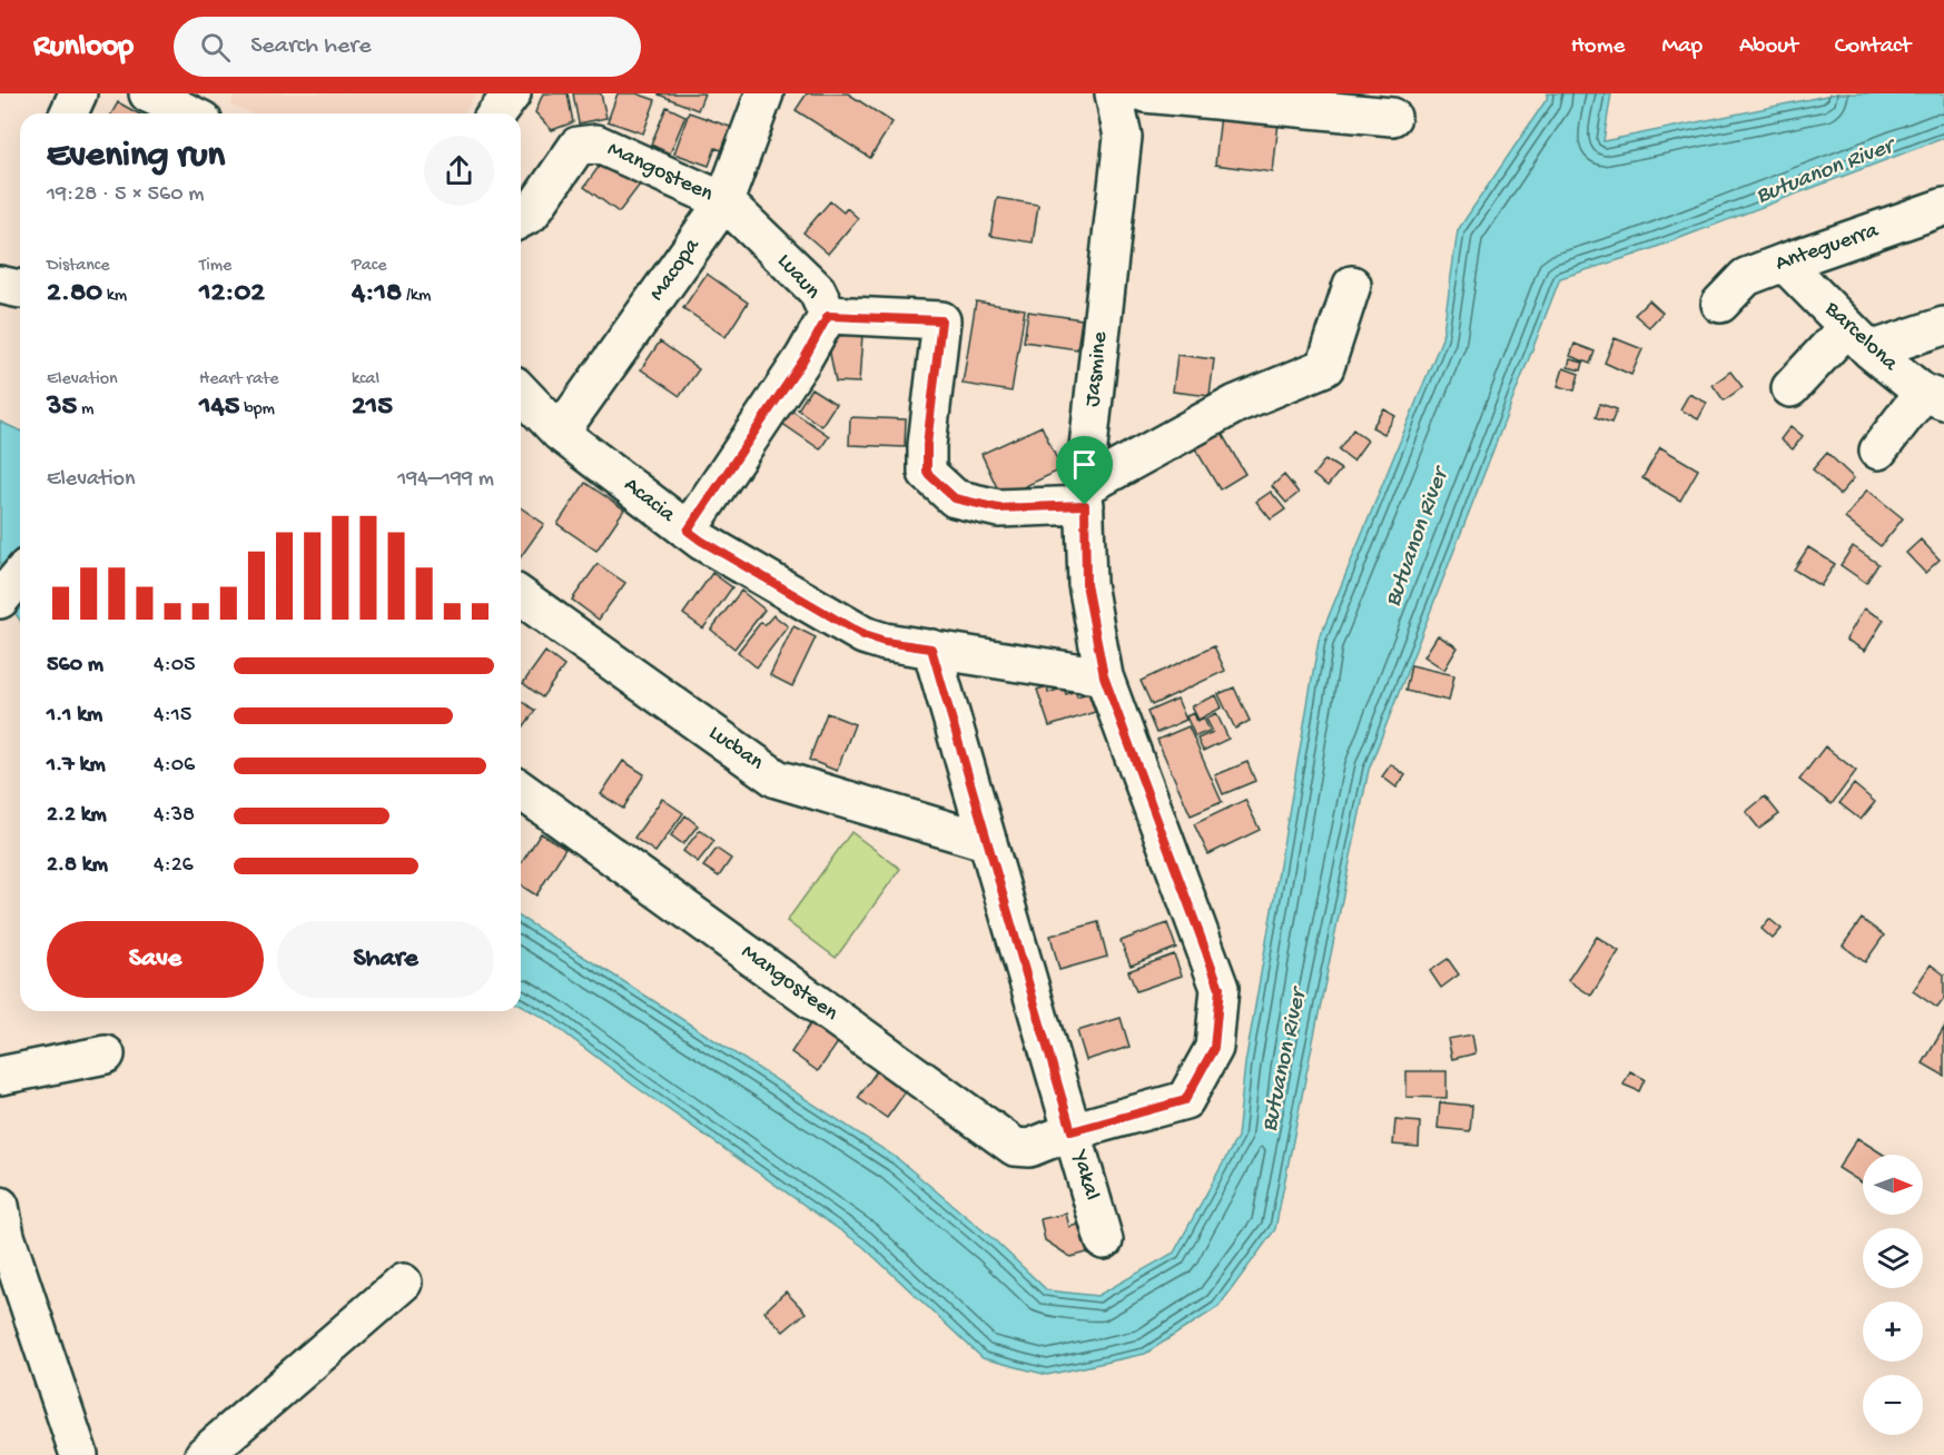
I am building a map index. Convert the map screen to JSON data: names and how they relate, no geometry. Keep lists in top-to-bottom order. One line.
{"streets":{"street":["Mangosteen","Anteguerra","Macopa","Luaun","Barcelona","Jasmine","Acacia","Lucban","Yakal"]},"crossings":[["Mangosteen","Macopa"],["Mangosteen","Luaun"],["Mangosteen","Jasmine"],["Mangosteen","Yakal"],["Anteguerra","Barcelona"],["Macopa","Luaun"],["Macopa","Acacia"],["Luaun","Acacia"],["Jasmine","Acacia"],["Jasmine","Yakal"],["Acacia","Yakal"],["Lucban","Yakal"]],"water":["Butuanon River"],"north":"right","page":{"header":"Runloop","search":"Search here","nav":["Home","Map","About","Contact"],"heading":["Evening run","19:28 · 5 × 560 m"],"stats":[["Distance","2.80 km"],["Time","12:02"],["Pace","4:18 /km"],["Elevation","35 m"],["Heart rate","145 bpm"],["kcal","215"]],"chart":["Elevation","194–199 m"],"list":[{"name":"560 m","note":"4:05"},{"name":"1.1 km","note":"4:15"},{"name":"1.7 km","note":"4:06"},{"name":"2.2 km","note":"4:38"},{"name":"2.8 km","note":"4:26"}],"buttons":["Save","Share"],"map_buttons":["+","−"]}}
